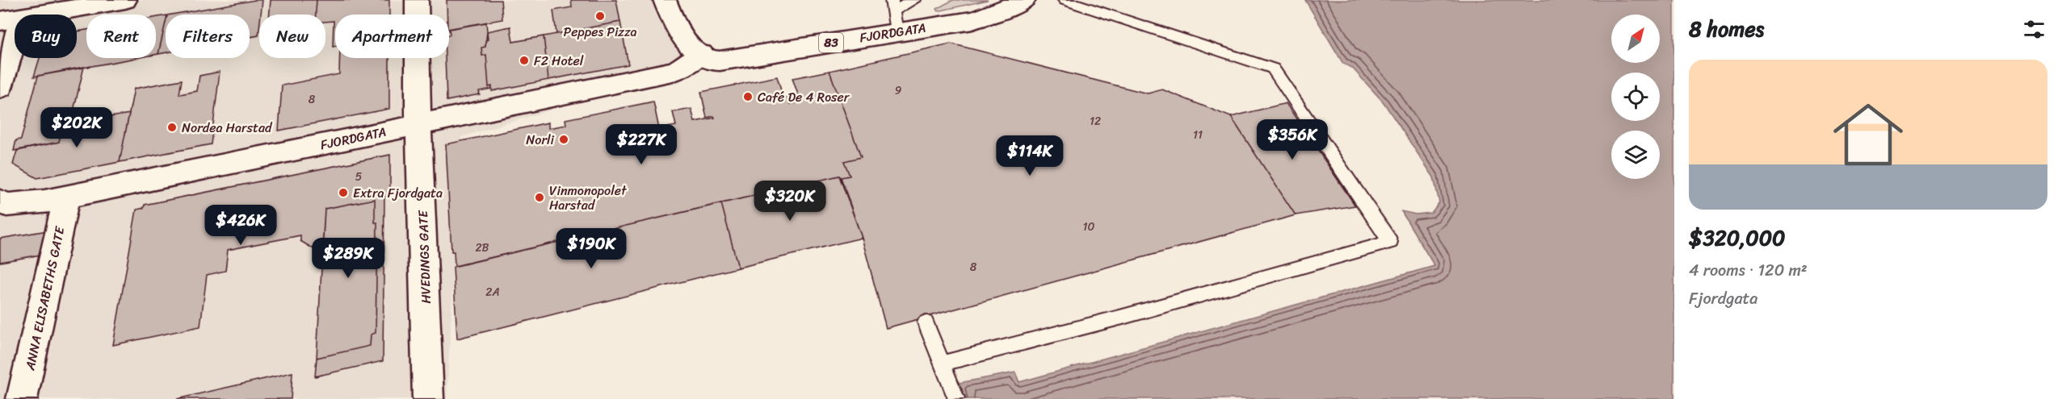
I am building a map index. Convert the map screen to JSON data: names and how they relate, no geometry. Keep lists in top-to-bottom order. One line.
{"streets":{"main road":["FJORDGATA","83","HVEDINGS GATE","ANNA ELISABETHS GATE"]},"crossings":[["FJORDGATA","HVEDINGS GATE"],["FJORDGATA","ANNA ELISABETHS GATE"]],"places":["Peppes Pizza","F2 Hotel","Café De 4 Roser","Nordea Harstad","Norli","Extra Fjordgata","Vinmonopolet Harstad"],"house_numbers":["9","8","12","11","5","10","2B","8","2A"],"north":"top right","page":{"heading":"8 homes","chip":["Buy","Rent","Filters","New","Apartment"],"list":[{"name":"$320,000","note":"4 rooms · 120 m² · Fjordgata"}],"price":["$202K","$356K","$227K","$114K","$320K","$426K","$190K","$289K"]}}
